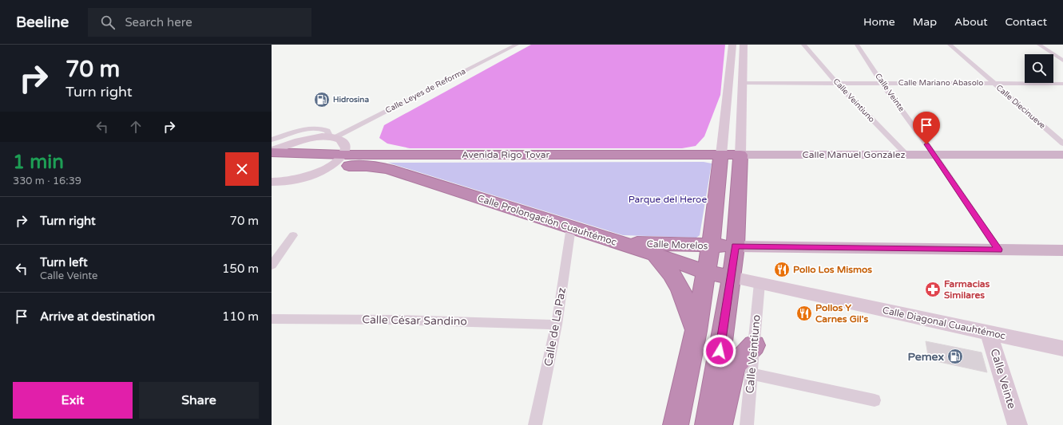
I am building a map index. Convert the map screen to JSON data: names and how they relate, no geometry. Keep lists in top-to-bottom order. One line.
{"streets":{"highway":["Avenida Rigo Tovar","Calle Prolongación Cuauhtémoc","Calle Morelos"],"main road":["Calle Veinte","Calle Manuel González","Calle Diagonal Cuauhtémoc"],"street":["Calle Mariano Abasolo","Calle Leyes de Reforma","Calle Veintiuno","Calle Diecinueve","Calle César Sandino","Calle de La Paz"]},"crossings":[["Calle Mariano Abasolo","Calle Veinte"],["Calle Mariano Abasolo","Calle Veintiuno"],["Calle Mariano Abasolo","Calle Diecinueve"],["Calle Veinte","Calle Manuel González"],["Calle Veinte","Calle Diagonal Cuauhtémoc"],["Calle Veintiuno","Calle Manuel González"],["Calle Veintiuno","Calle Diagonal Cuauhtémoc"],["Avenida Rigo Tovar","Calle Manuel González"],["Calle Prolongación Cuauhtémoc","Calle Morelos"],["Calle Prolongación Cuauhtémoc","Calle Diagonal Cuauhtémoc"],["Calle Prolongación Cuauhtémoc","Calle de La Paz"],["Calle César Sandino","Calle de La Paz"]],"parks":["Parque del Heroe"],"places":{"fuel station":["Hidrosina","Pemex"],"restaurant":["Pollo Los Mismos","Pollos Y Carnes Gil's"],"pharmacy":["Farmacias Similares"]},"page":{"header":"Beeline","search":"Search here","nav":["Home","Map","About","Contact"],"turn":["70 m","Turn right"],"heading":["1 min","330 m · 16:39"],"list":[{"name":"Turn right","value":"70 m"},{"name":"Turn left","note":"Calle Veinte","value":"150 m"},{"name":"Arrive at destination","value":"110 m"}],"buttons":["Exit","Share"]}}
